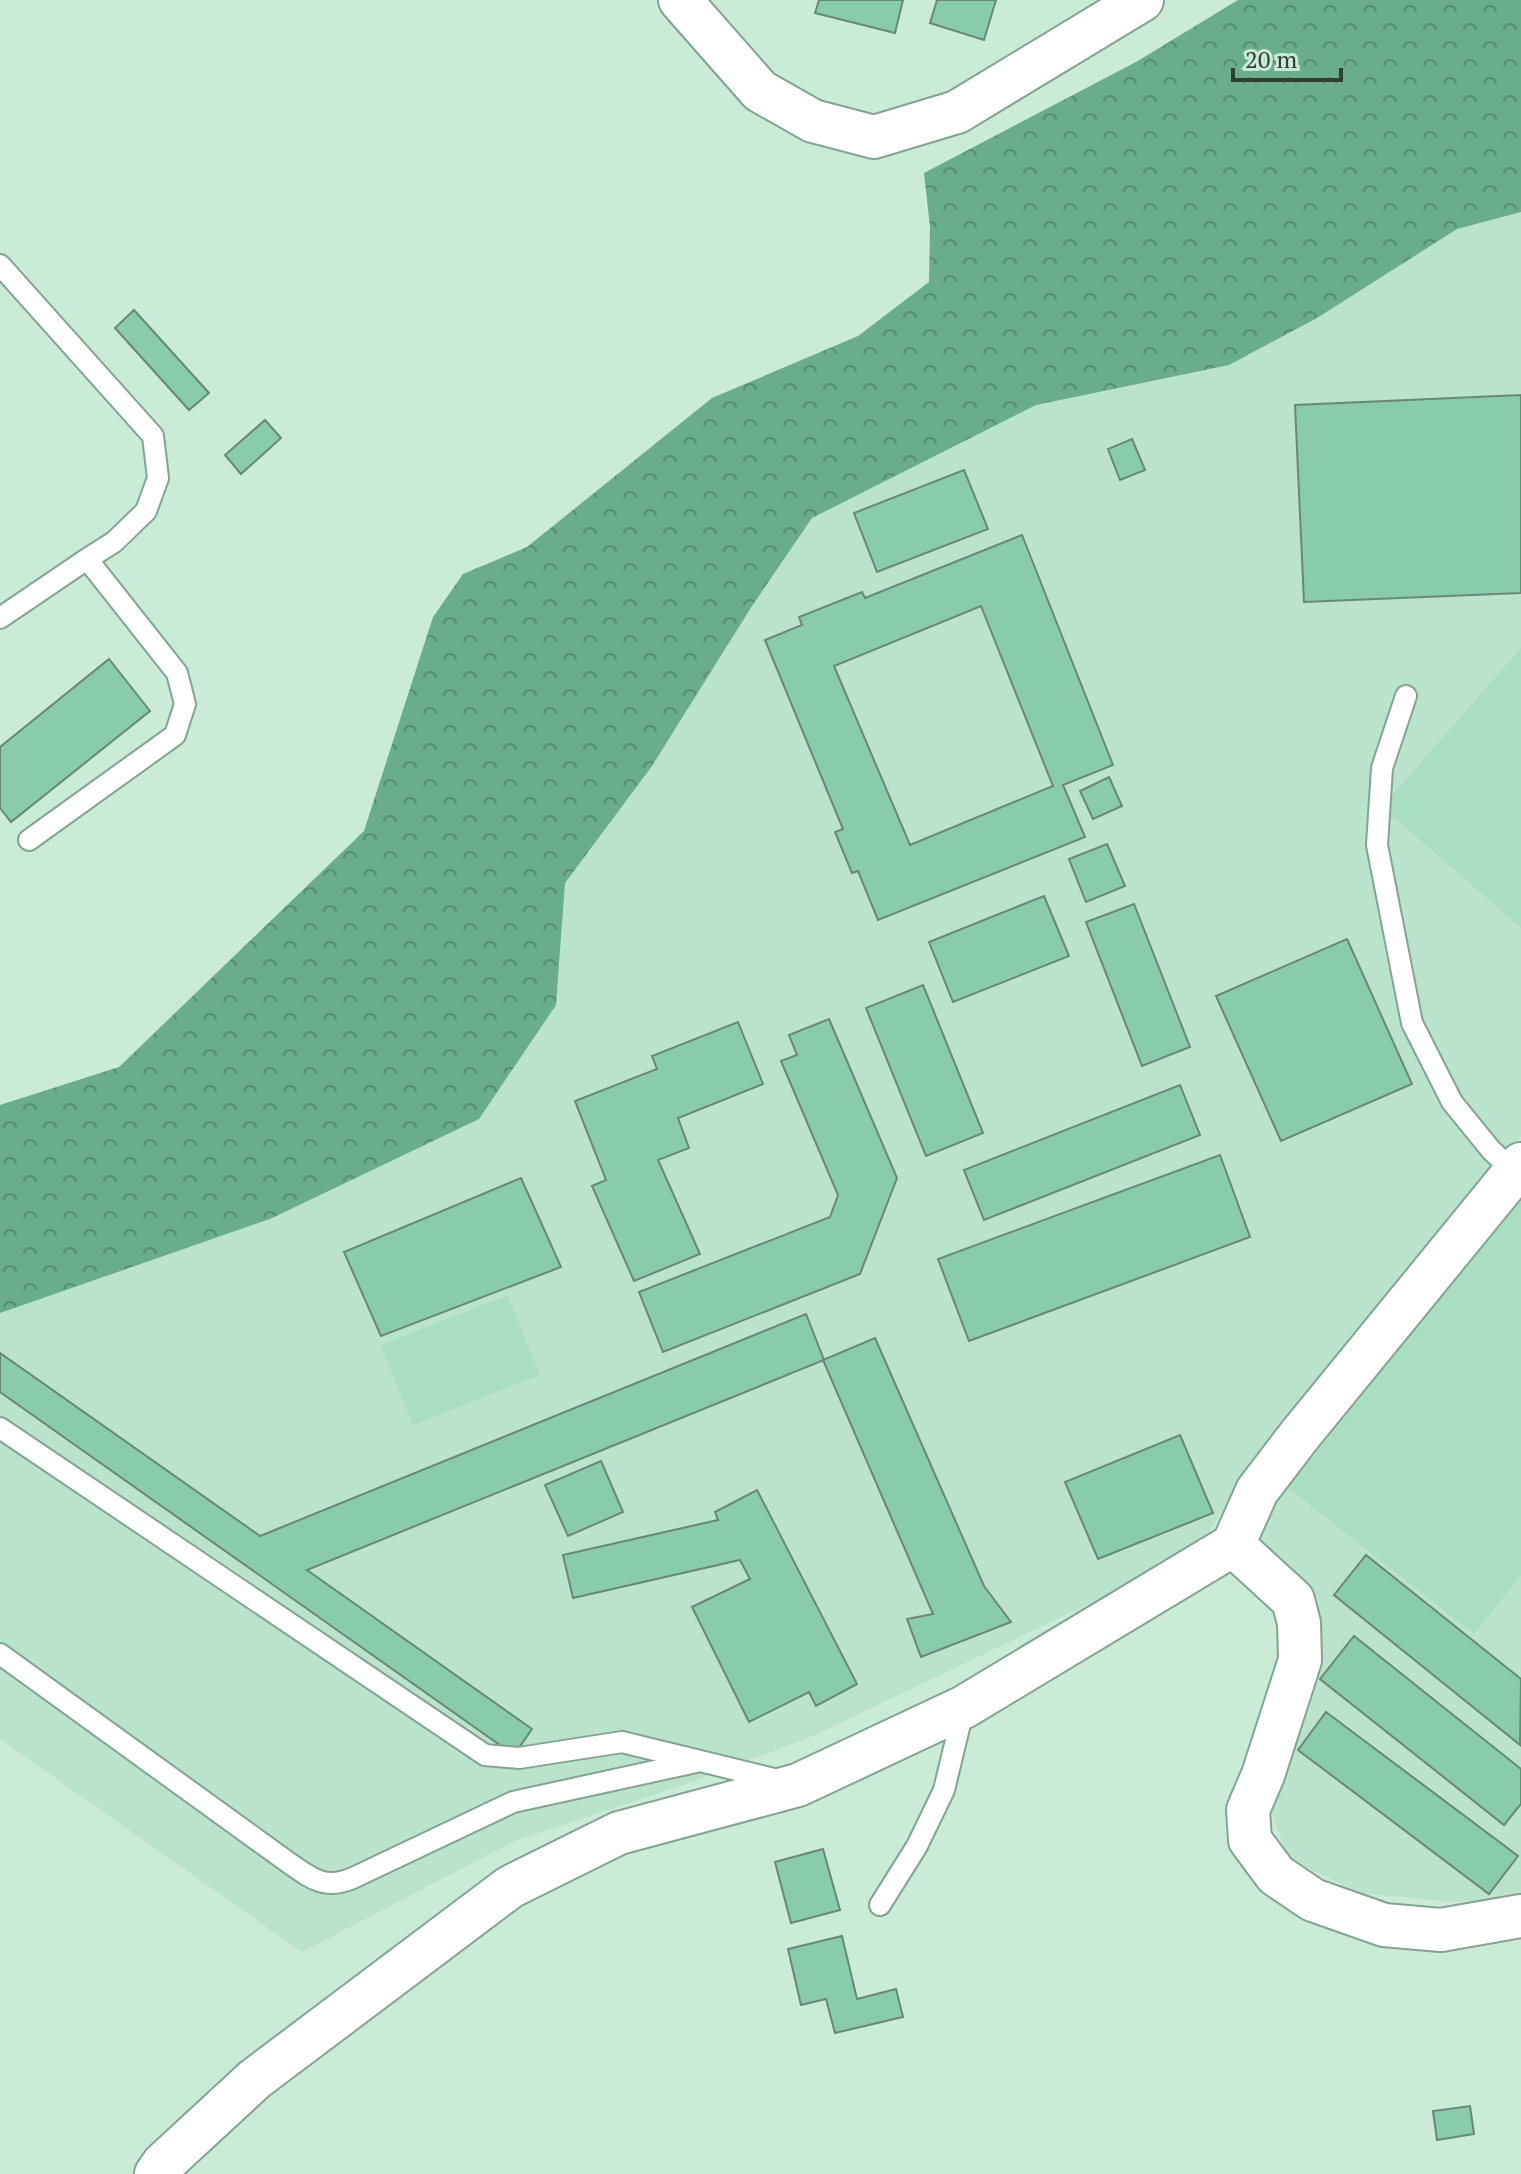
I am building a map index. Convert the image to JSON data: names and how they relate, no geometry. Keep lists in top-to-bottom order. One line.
{"scale_bar":"20 m"}
